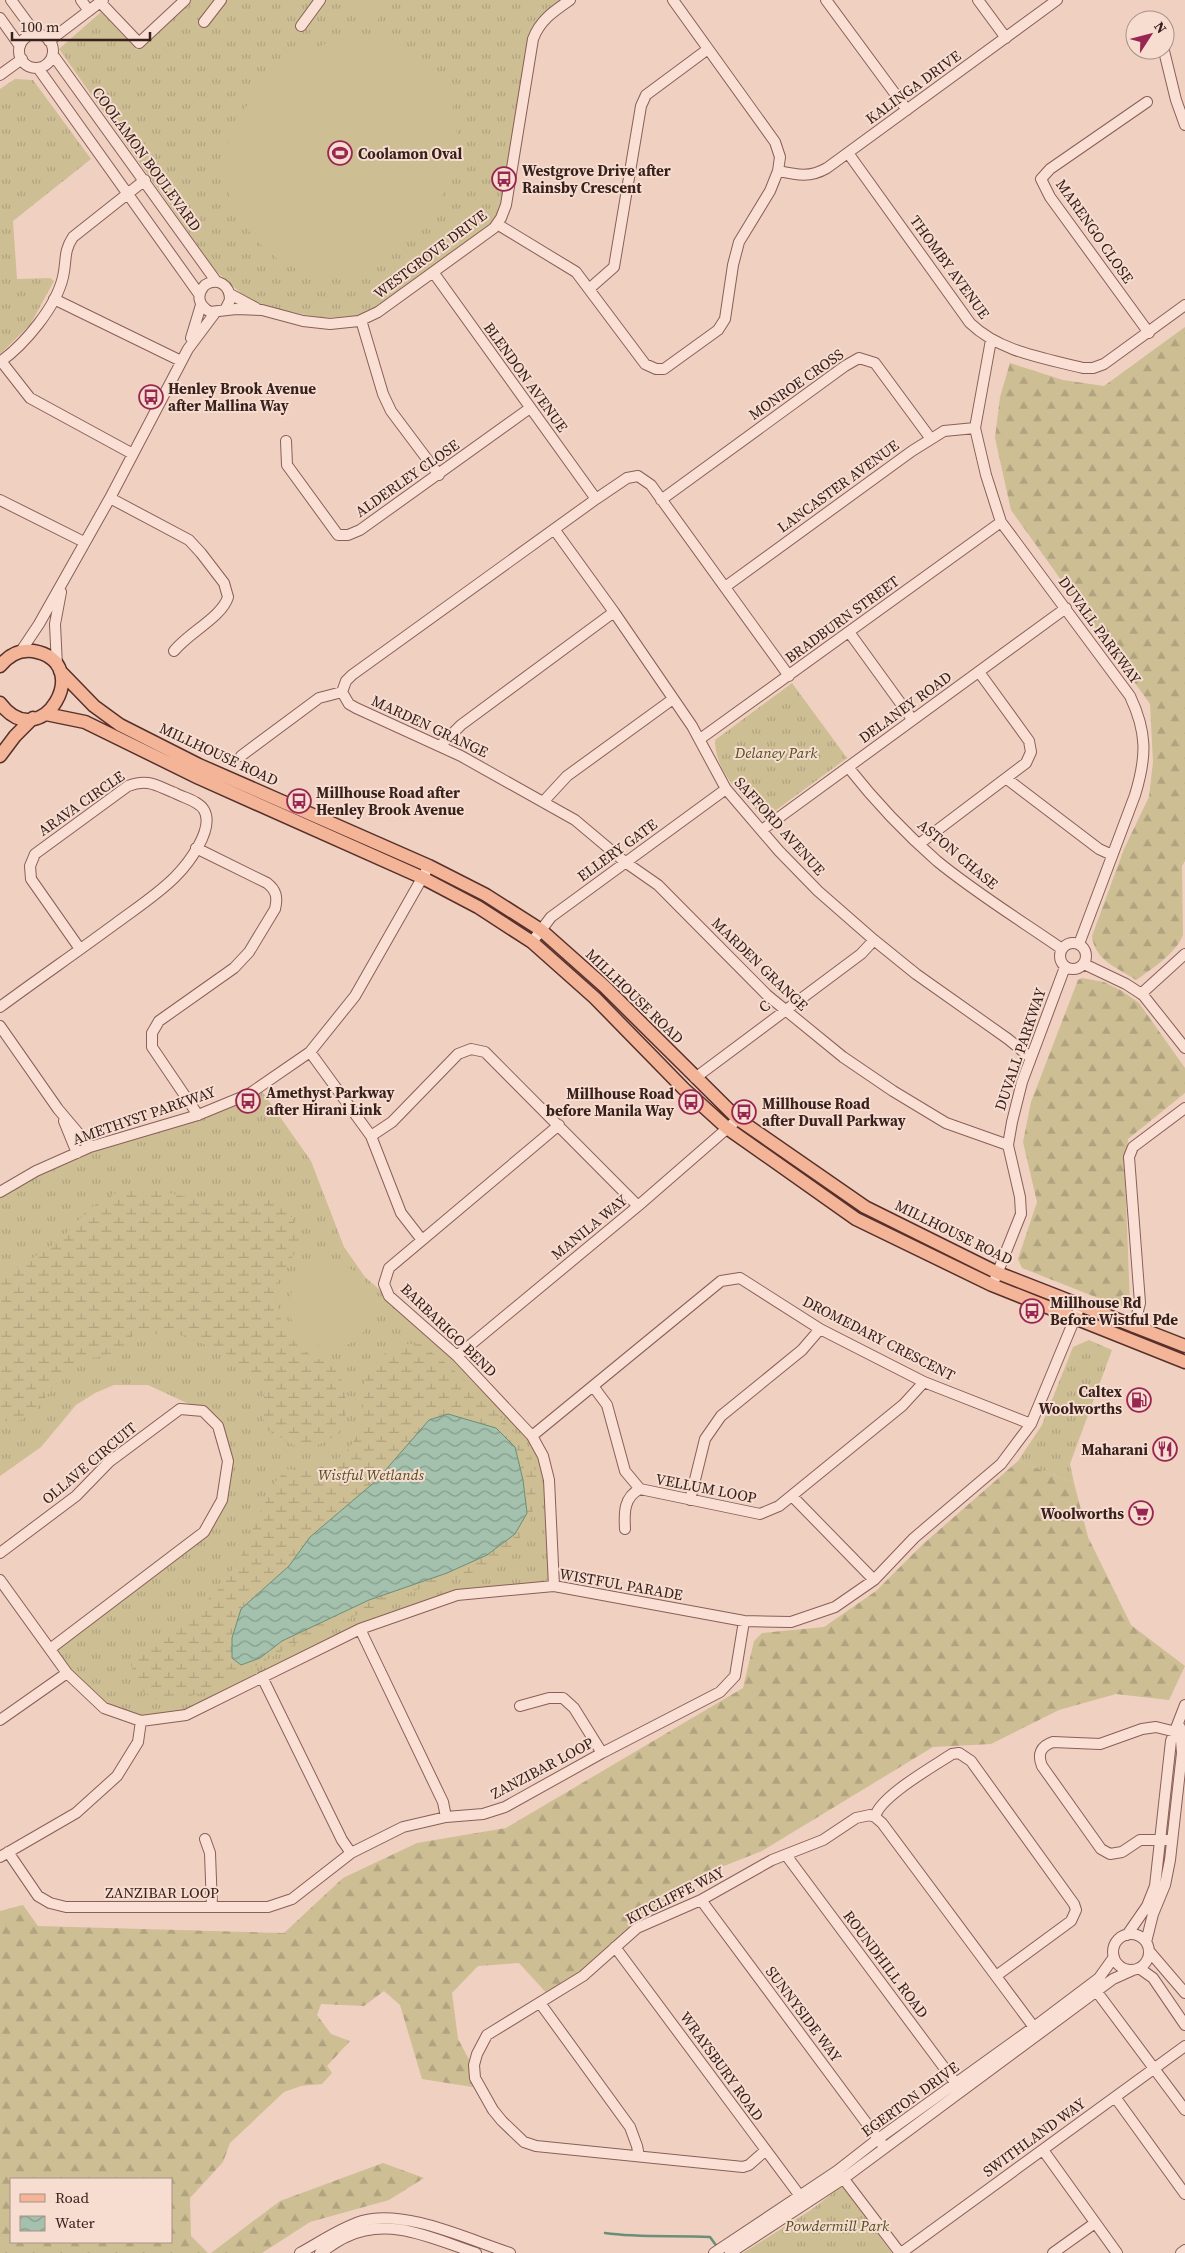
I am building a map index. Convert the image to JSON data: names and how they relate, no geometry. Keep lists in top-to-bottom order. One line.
{"streets":{"main road":["MILLHOUSE ROAD"],"street":["KALINGA DRIVE","COOLAMON BOULEVARD","MARENGO CLOSE","WESTGROVE DRIVE","THOMBY AVENUE","BLENDON AVENUE","MONROE CROSS","ALDERLEY CLOSE","LANCASTER AVENUE","BRADBURN STREET","DUVALL PARKWAY","DELANEY ROAD","MARDEN GRANGE","ARAVA CIRCLE","SAFFORD AVENUE","ELLERY GATE","ASTON CHASE","C","AMETHYST PARKWAY","MANILA WAY","BARBARIGO BEND","DROMEDARY CRESCENT","OLLAVE CIRCUIT","VELLUM LOOP","WISTFUL PARADE","ZANZIBAR LOOP","KITCLIFFE WAY","ROUNDHILL ROAD","SUNNYSIDE WAY","WRAYSBURY ROAD","EGERTON DRIVE","SWITHLAND WAY"]},"crossings":[["KALINGA DRIVE","THOMBY AVENUE"],["COOLAMON BOULEVARD","WESTGROVE DRIVE"],["MARENGO CLOSE","THOMBY AVENUE"],["WESTGROVE DRIVE","BLENDON AVENUE"],["THOMBY AVENUE","DUVALL PARKWAY"],["BLENDON AVENUE","ALDERLEY CLOSE"],["MONROE CROSS","LANCASTER AVENUE"],["LANCASTER AVENUE","DUVALL PARKWAY"],["BRADBURN STREET","DUVALL PARKWAY"],["BRADBURN STREET","SAFFORD AVENUE"],["DUVALL PARKWAY","DELANEY ROAD"],["DUVALL PARKWAY","MARDEN GRANGE"],["DUVALL PARKWAY","MILLHOUSE ROAD"],["DUVALL PARKWAY","SAFFORD AVENUE"],["DUVALL PARKWAY","ASTON CHASE"],["DELANEY ROAD","SAFFORD AVENUE"],["DELANEY ROAD","ASTON CHASE"],["MARDEN GRANGE","ELLERY GATE"],["MARDEN GRANGE","C"],["MILLHOUSE ROAD","ELLERY GATE"],["MILLHOUSE ROAD","C"],["MILLHOUSE ROAD","AMETHYST PARKWAY"],["MILLHOUSE ROAD","MANILA WAY"],["MILLHOUSE ROAD","WISTFUL PARADE"],["SAFFORD AVENUE","ELLERY GATE"],["SAFFORD AVENUE","C"],["MANILA WAY","BARBARIGO BEND"],["BARBARIGO BEND","DROMEDARY CRESCENT"],["BARBARIGO BEND","WISTFUL PARADE"],["DROMEDARY CRESCENT","VELLUM LOOP"],["DROMEDARY CRESCENT","WISTFUL PARADE"],["OLLAVE CIRCUIT","WISTFUL PARADE"],["WISTFUL PARADE","ZANZIBAR LOOP"],["KITCLIFFE WAY","ROUNDHILL ROAD"],["KITCLIFFE WAY","SUNNYSIDE WAY"],["KITCLIFFE WAY","WRAYSBURY ROAD"],["ROUNDHILL ROAD","EGERTON DRIVE"],["SUNNYSIDE WAY","EGERTON DRIVE"],["WRAYSBURY ROAD","EGERTON DRIVE"]],"parks":["Delaney Park","Wistful Wetlands","Powdermill Park"],"places":{"sports":["Coolamon Oval"],"bus stop":["Westgrove Drive after Rainsby Crescent","Henley Brook Avenue after Mallina Way","Millhouse Road after Henley Brook Avenue","Amethyst Parkway after Hirani Link","Millhouse Road before Manila Way","Millhouse Road after Duvall Parkway","Millhouse Rd Before Wistful Pde"],"fuel station":["Caltex Woolworths"],"restaurant":["Maharani"],"supermarket":["Woolworths"]},"legend":["Road","Water"],"scale_bar":"100 m","north":"top right"}
